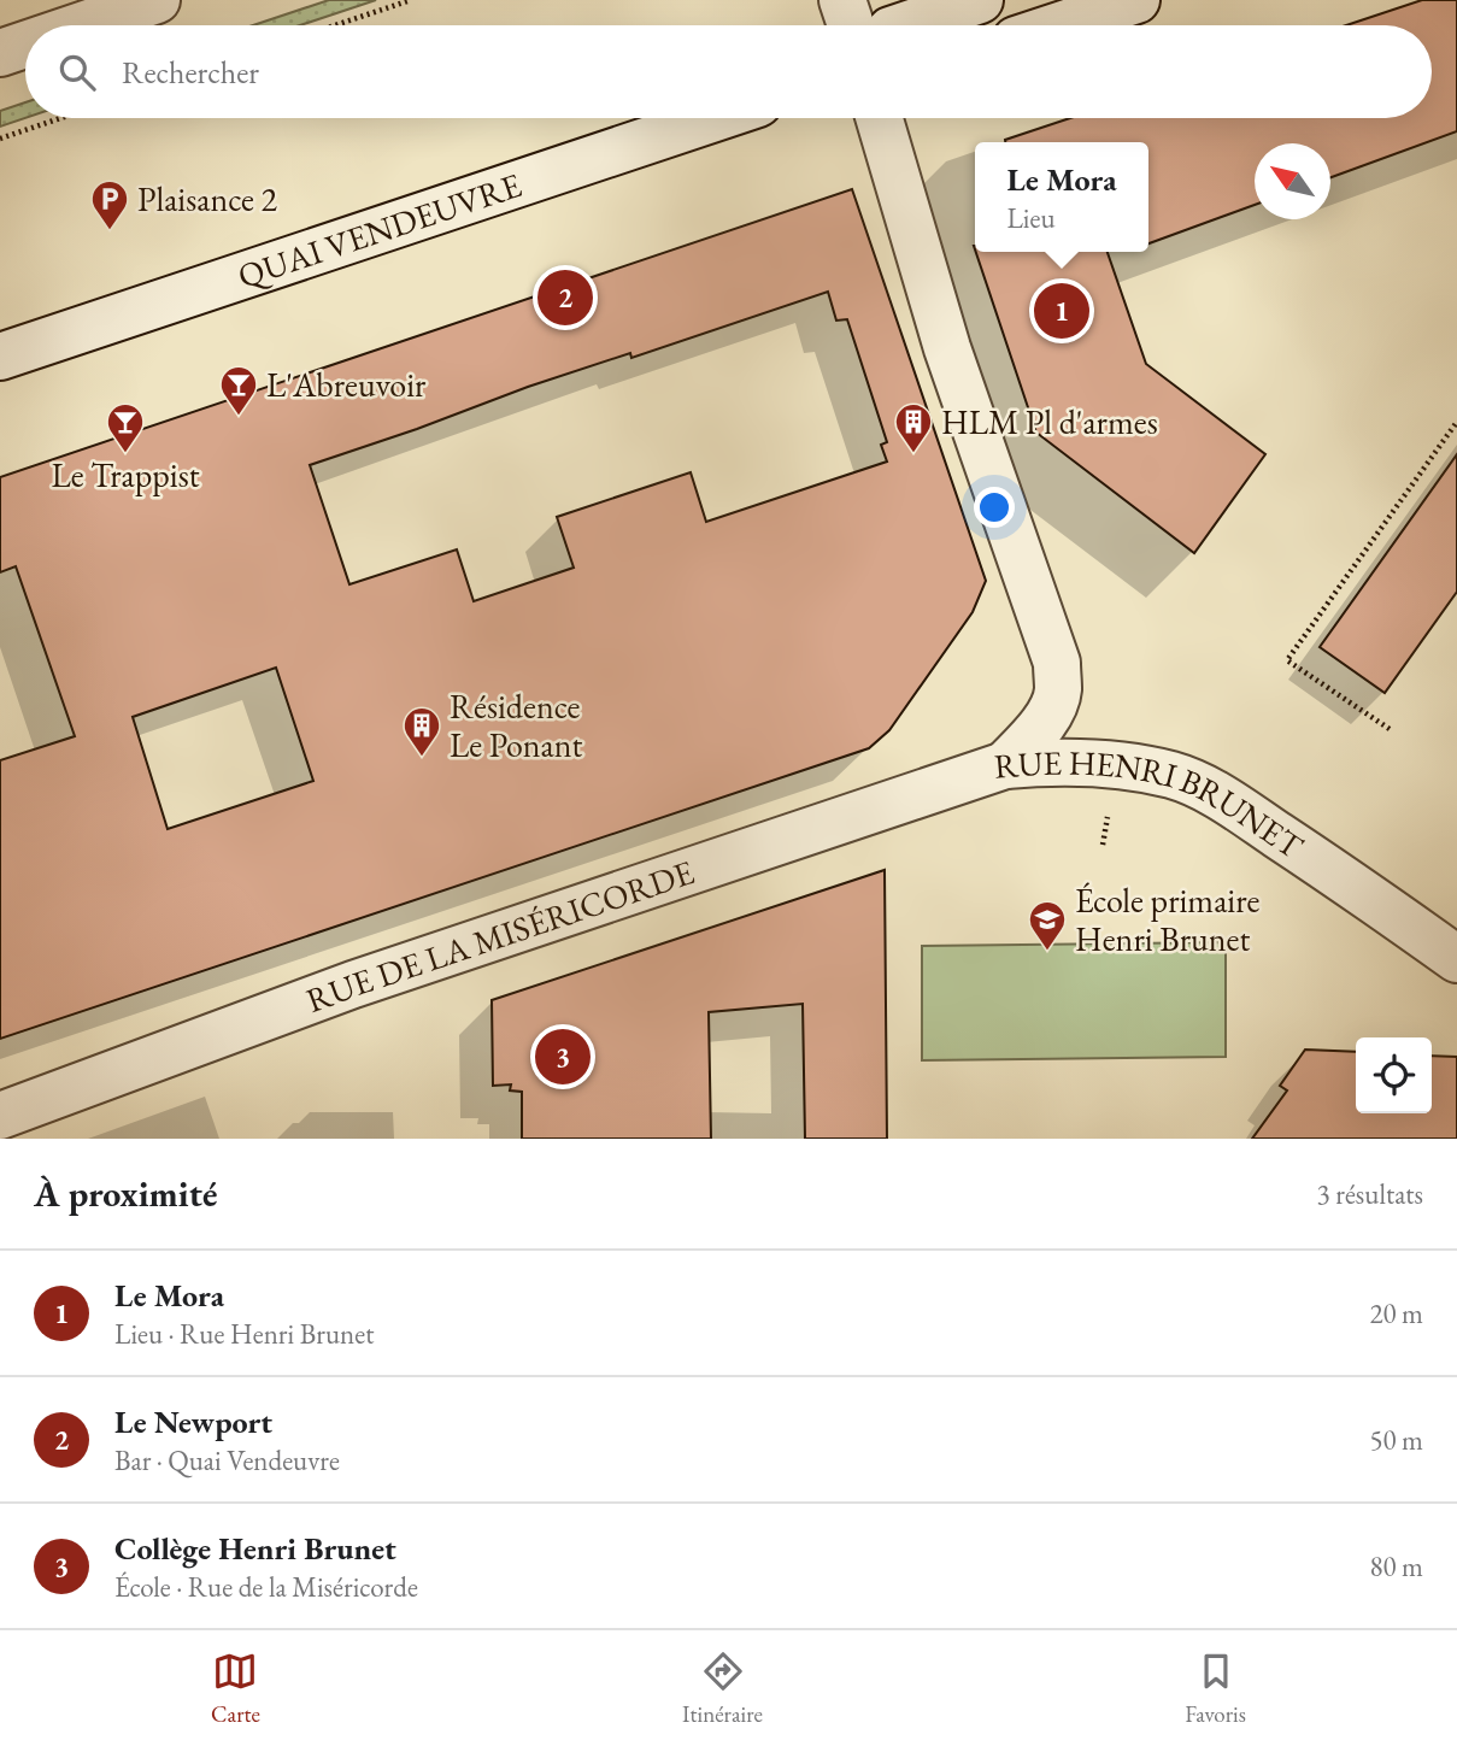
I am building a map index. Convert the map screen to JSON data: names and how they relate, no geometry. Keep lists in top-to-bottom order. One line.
{"streets":{"street":["QUAI VENDEUVRE","RUE HENRI BRUNET","RUE DE LA MISÉRICORDE"]},"crossings":[["RUE HENRI BRUNET","RUE DE LA MISÉRICORDE"]],"places":{"parking":["Plaisance 2"],"bar":["L'Abreuvoir","Le Trappist"],"building":["HLM Pl d'armes","Résidence Le Ponant"],"school or university":["École primaire Henri Brunet"]},"north":"top left","page":{"search":"Rechercher","popup":["Le Mora","Lieu"],"pins":["2","1","3"],"heading":["À proximité","3 résultats"],"list":[{"mark":"1","name":"Le Mora","note":"Lieu · Rue Henri Brunet","value":"20 m"},{"mark":"2","name":"Le Newport","note":"Bar · Quai Vendeuvre","value":"50 m"},{"mark":"3","name":"Collège Henri Brunet","note":"École · Rue de la Miséricorde","value":"80 m"}],"nav":["Carte","Itinéraire","Favoris"]}}
